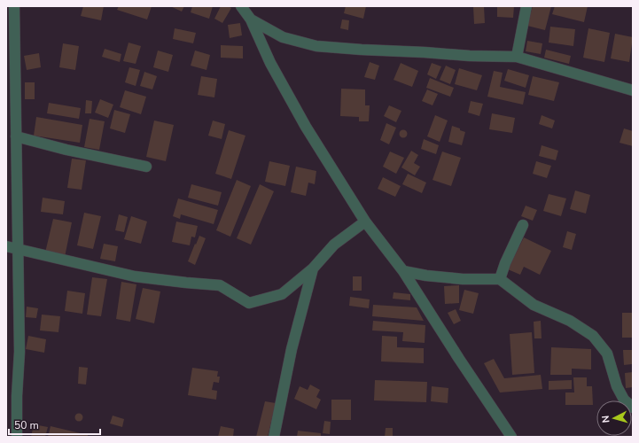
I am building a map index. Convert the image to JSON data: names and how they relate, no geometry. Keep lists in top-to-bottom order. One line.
{"scale_bar":"50 m","north":"left"}
